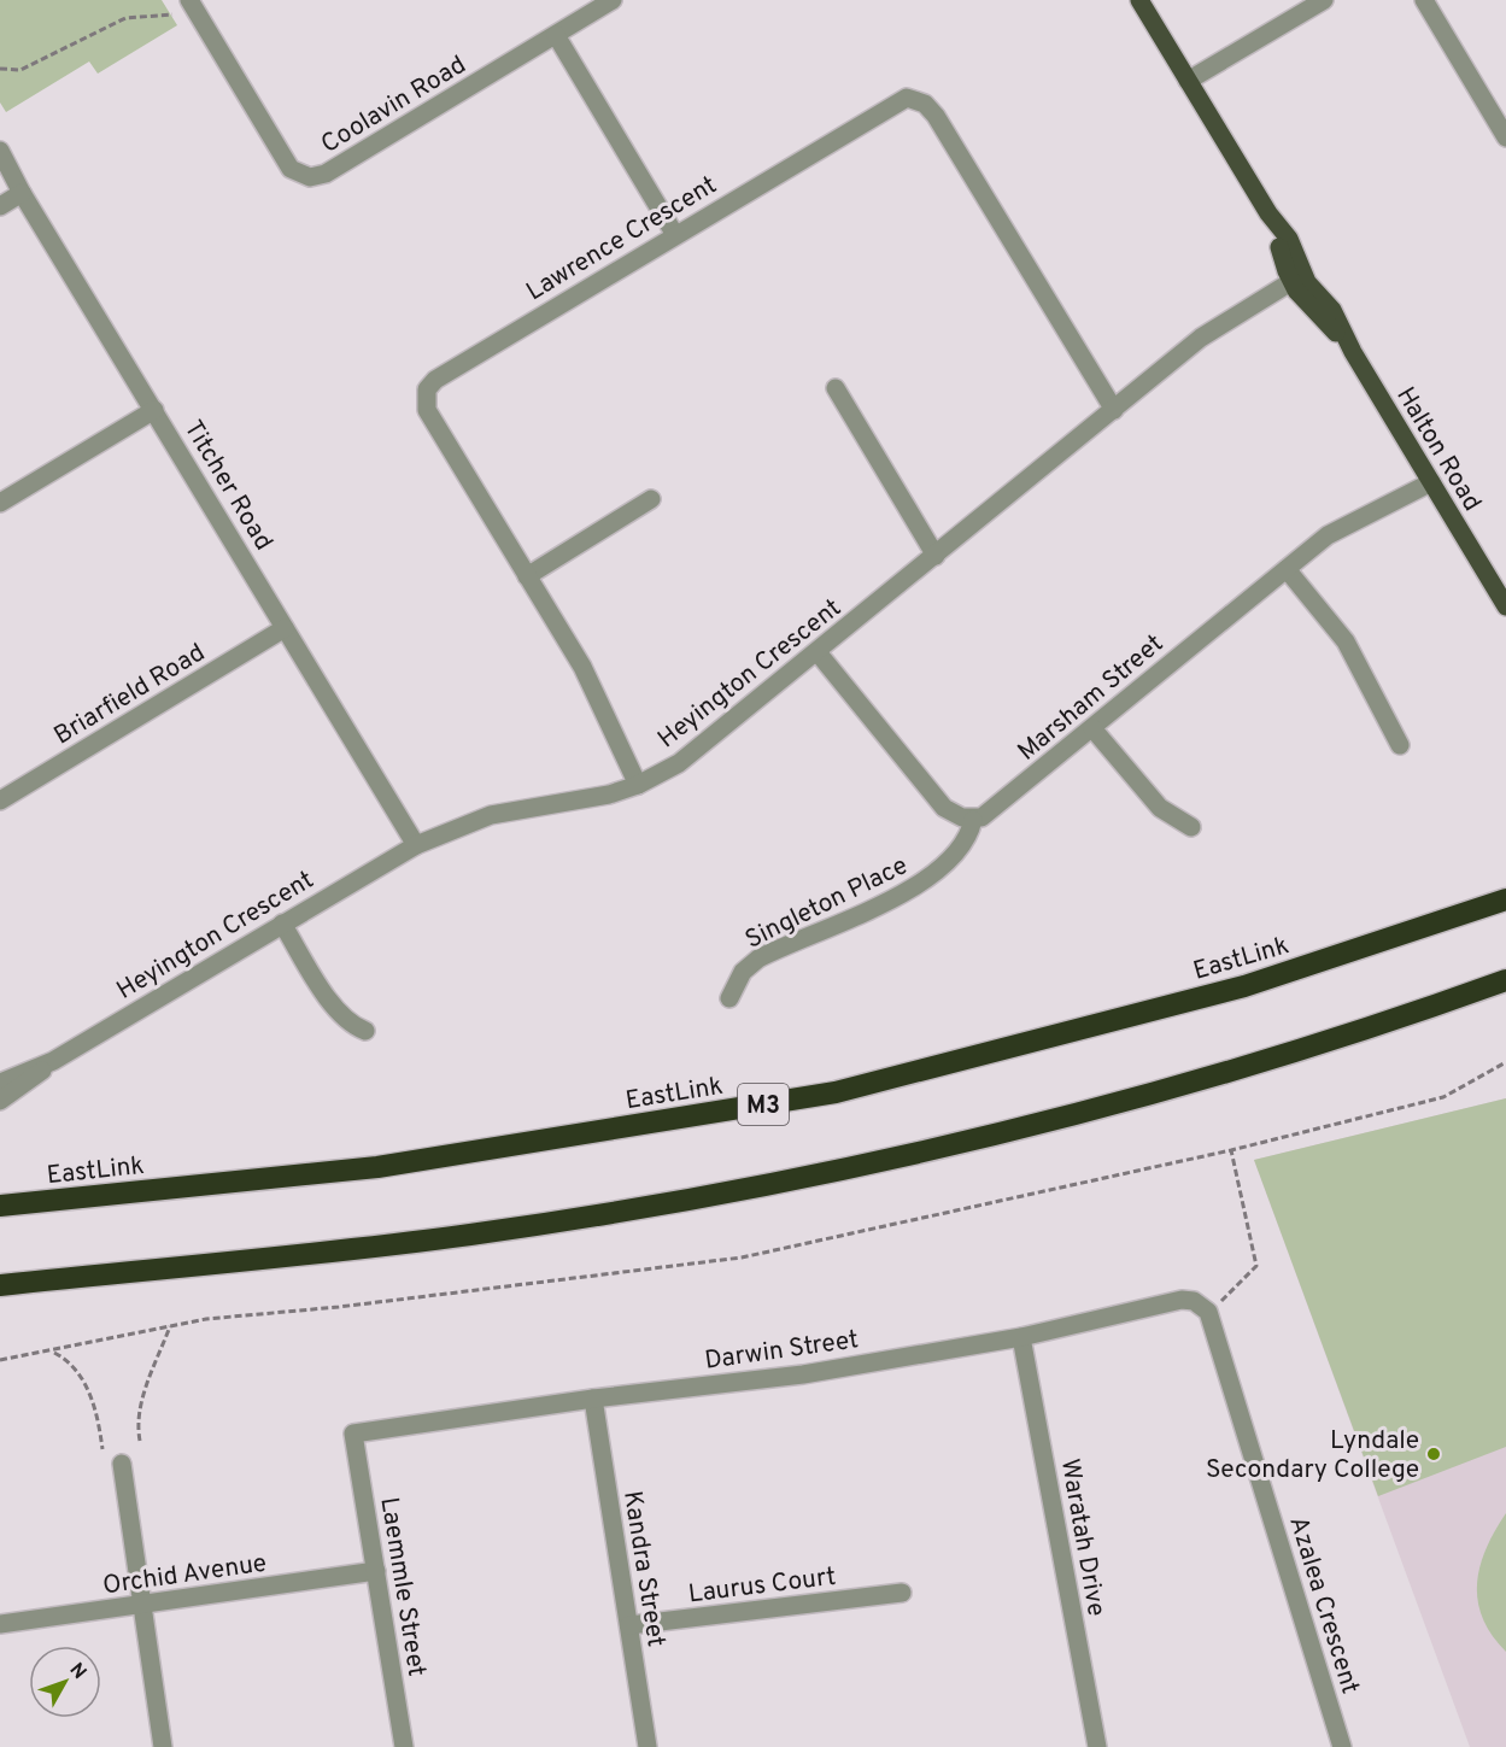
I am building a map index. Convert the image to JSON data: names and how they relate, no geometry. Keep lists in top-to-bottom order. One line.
{"streets":{"highway":["EastLink","M3"],"main road":["Halton Road"],"street":["Coolavin Road","Lawrence Crescent","Titcher Road","Heyington Crescent","Briarfield Road","Marsham Street","Singleton Place","Darwin Street","Waratah Drive","Kandra Street","Orchid Avenue","Laurus Court","Laemmle Street","Azalea Crescent"]},"crossings":[["Lawrence Crescent","Heyington Crescent"],["Halton Road","Heyington Crescent"],["Halton Road","Marsham Street"],["Titcher Road","Heyington Crescent"],["Titcher Road","Briarfield Road"],["Marsham Street","Singleton Place"],["Darwin Street","Waratah Drive"],["Darwin Street","Kandra Street"],["Darwin Street","Laemmle Street"],["Darwin Street","Azalea Crescent"],["Kandra Street","Laurus Court"],["Orchid Avenue","Laemmle Street"]],"places":["Lyndale Secondary College"],"north":"top right"}
